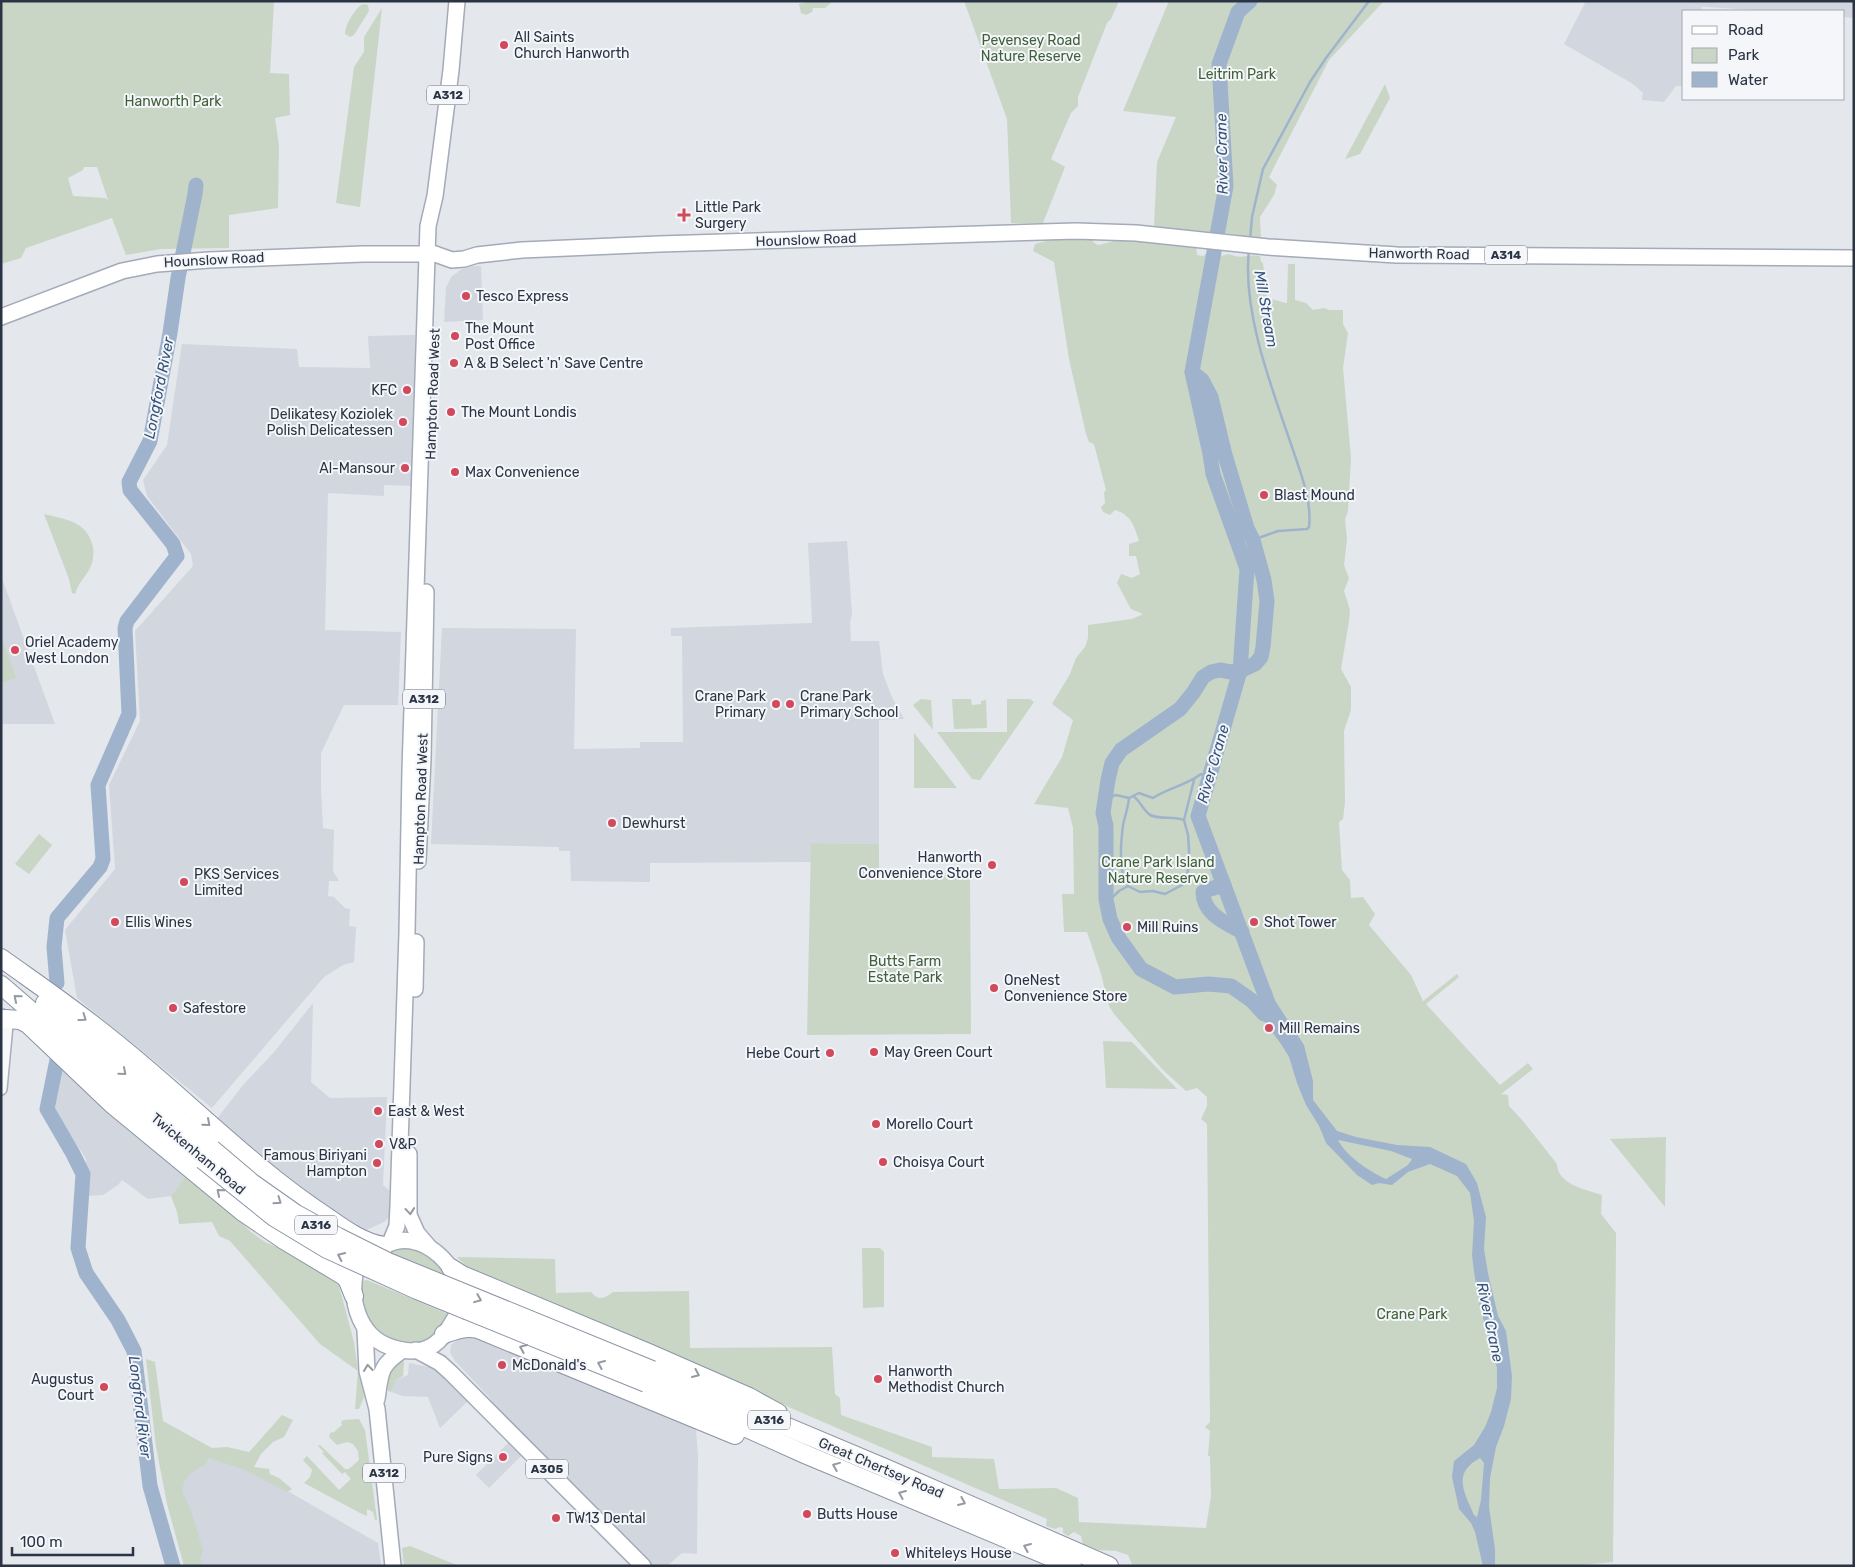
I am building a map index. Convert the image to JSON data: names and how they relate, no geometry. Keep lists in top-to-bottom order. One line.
{"streets":{"highway":["Twickenham Road","A316","Great Chertsey Road"],"main road":["A312","Hounslow Road","Hanworth Road","A314","Hampton Road West","A305"]},"crossings":[["A312","Hounslow Road"],["A312","Hampton Road West"],["A312","A305"],["Hounslow Road","Hanworth Road"],["Hounslow Road","Hampton Road West"],["Twickenham Road","A316"],["Twickenham Road","Great Chertsey Road"],["A316","Great Chertsey Road"]],"water":["River Crane","Mill Stream","Longford River"],"parks":["Pevensey Road Nature Reserve","Leitrim Park","Hanworth Park","Crane Park Island Nature Reserve","Butts Farm Estate Park","Crane Park"],"places":{"other":["All Saints Church Hanworth","Tesco Express","The Mount Post Office","A & B Select 'n' Save Centre","KFC","The Mount Londis","Delikatesy Koziolek Polish Delicatessen","Al-Mansour","Max Convenience","Blast Mound","Oriel Academy West London","Crane Park Primary","Crane Park Primary School","Dewhurst","Hanworth Convenience Store","PKS Services Limited","Ellis Wines","Shot Tower","Mill Ruins","OneNest Convenience Store","Safestore","Mill Remains","May Green Court","Hebe Court","East & West","Morello Court","V&P","Choisya Court","Famous Biriyani Hampton","McDonald's","Hanworth Methodist Church","Augustus Court","Pure Signs","Butts House","TW13 Dental","Whiteleys House"],"health":["Little Park Surgery"]},"legend":["Road","Park","Water"],"scale_bar":"100 m"}
